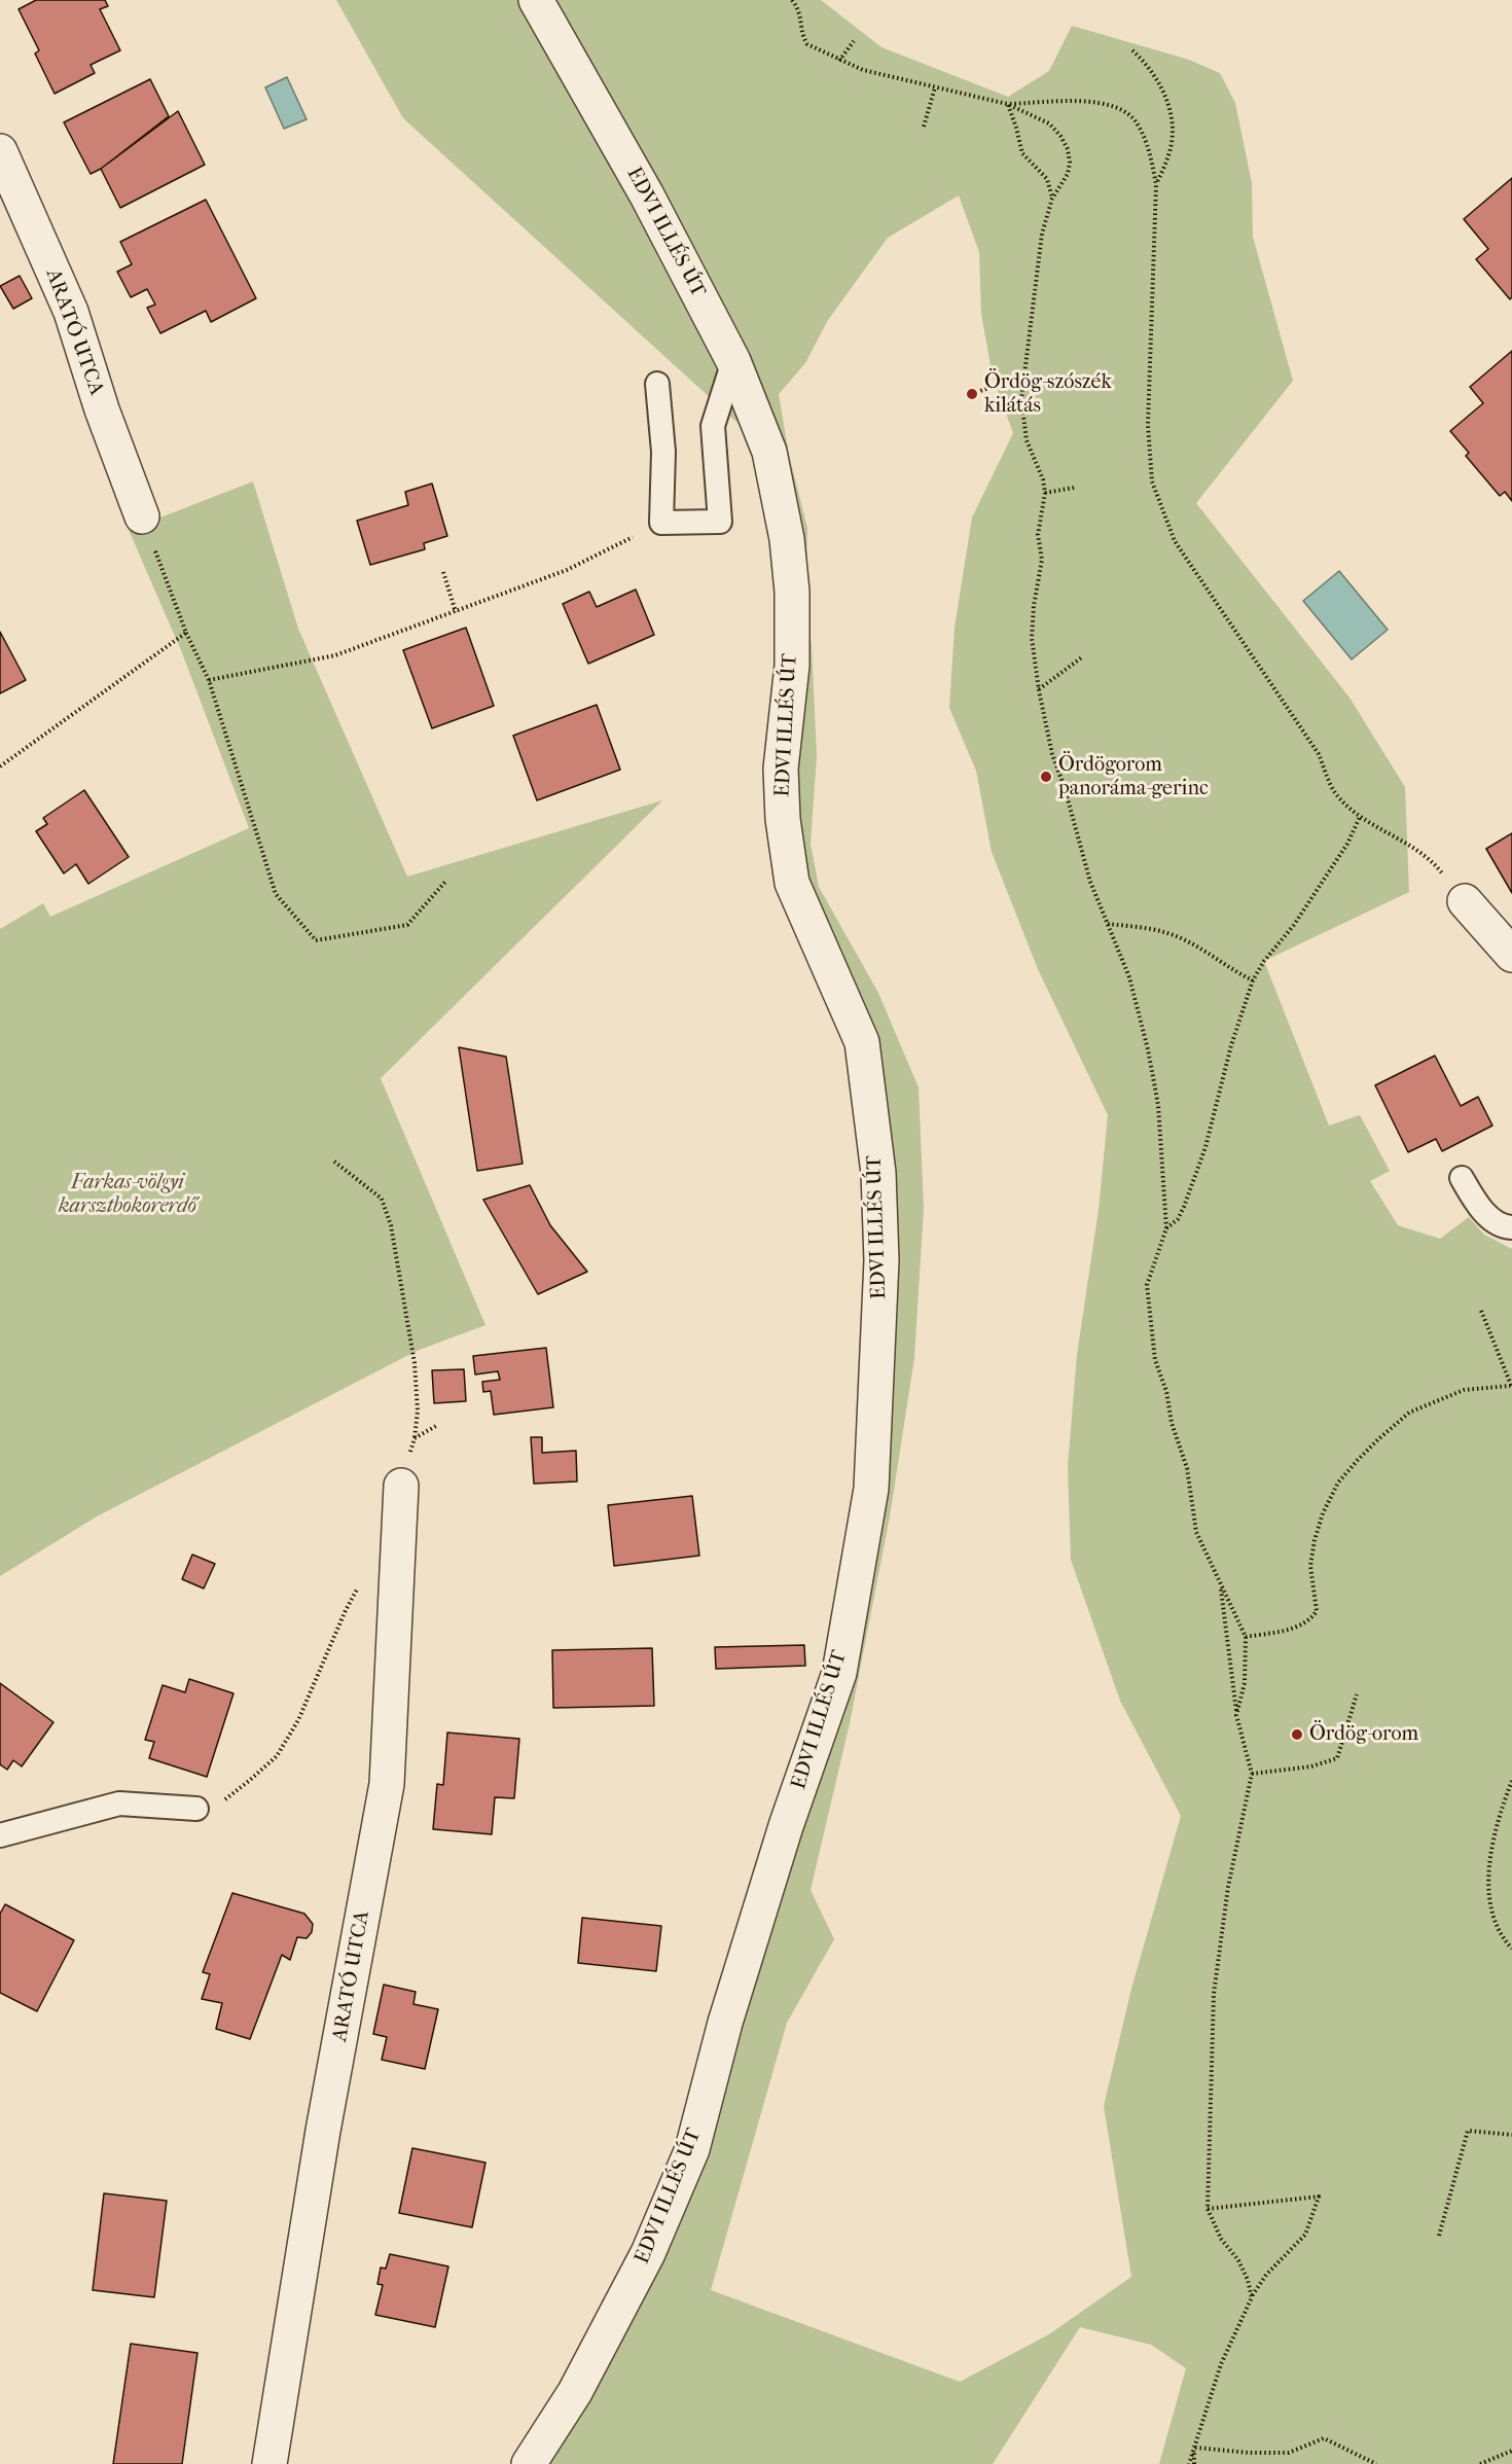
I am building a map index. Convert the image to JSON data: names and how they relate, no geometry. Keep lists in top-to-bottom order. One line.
{"streets":{"street":["EDVI ILLÉS ÚT","ARATÓ UTCA"]},"parks":["Farkas-völgyi karsztbokorerdő"],"places":["Ördög-szószék kilátás","Ördögorom panoráma-gerinc","Ördög-orom"]}
